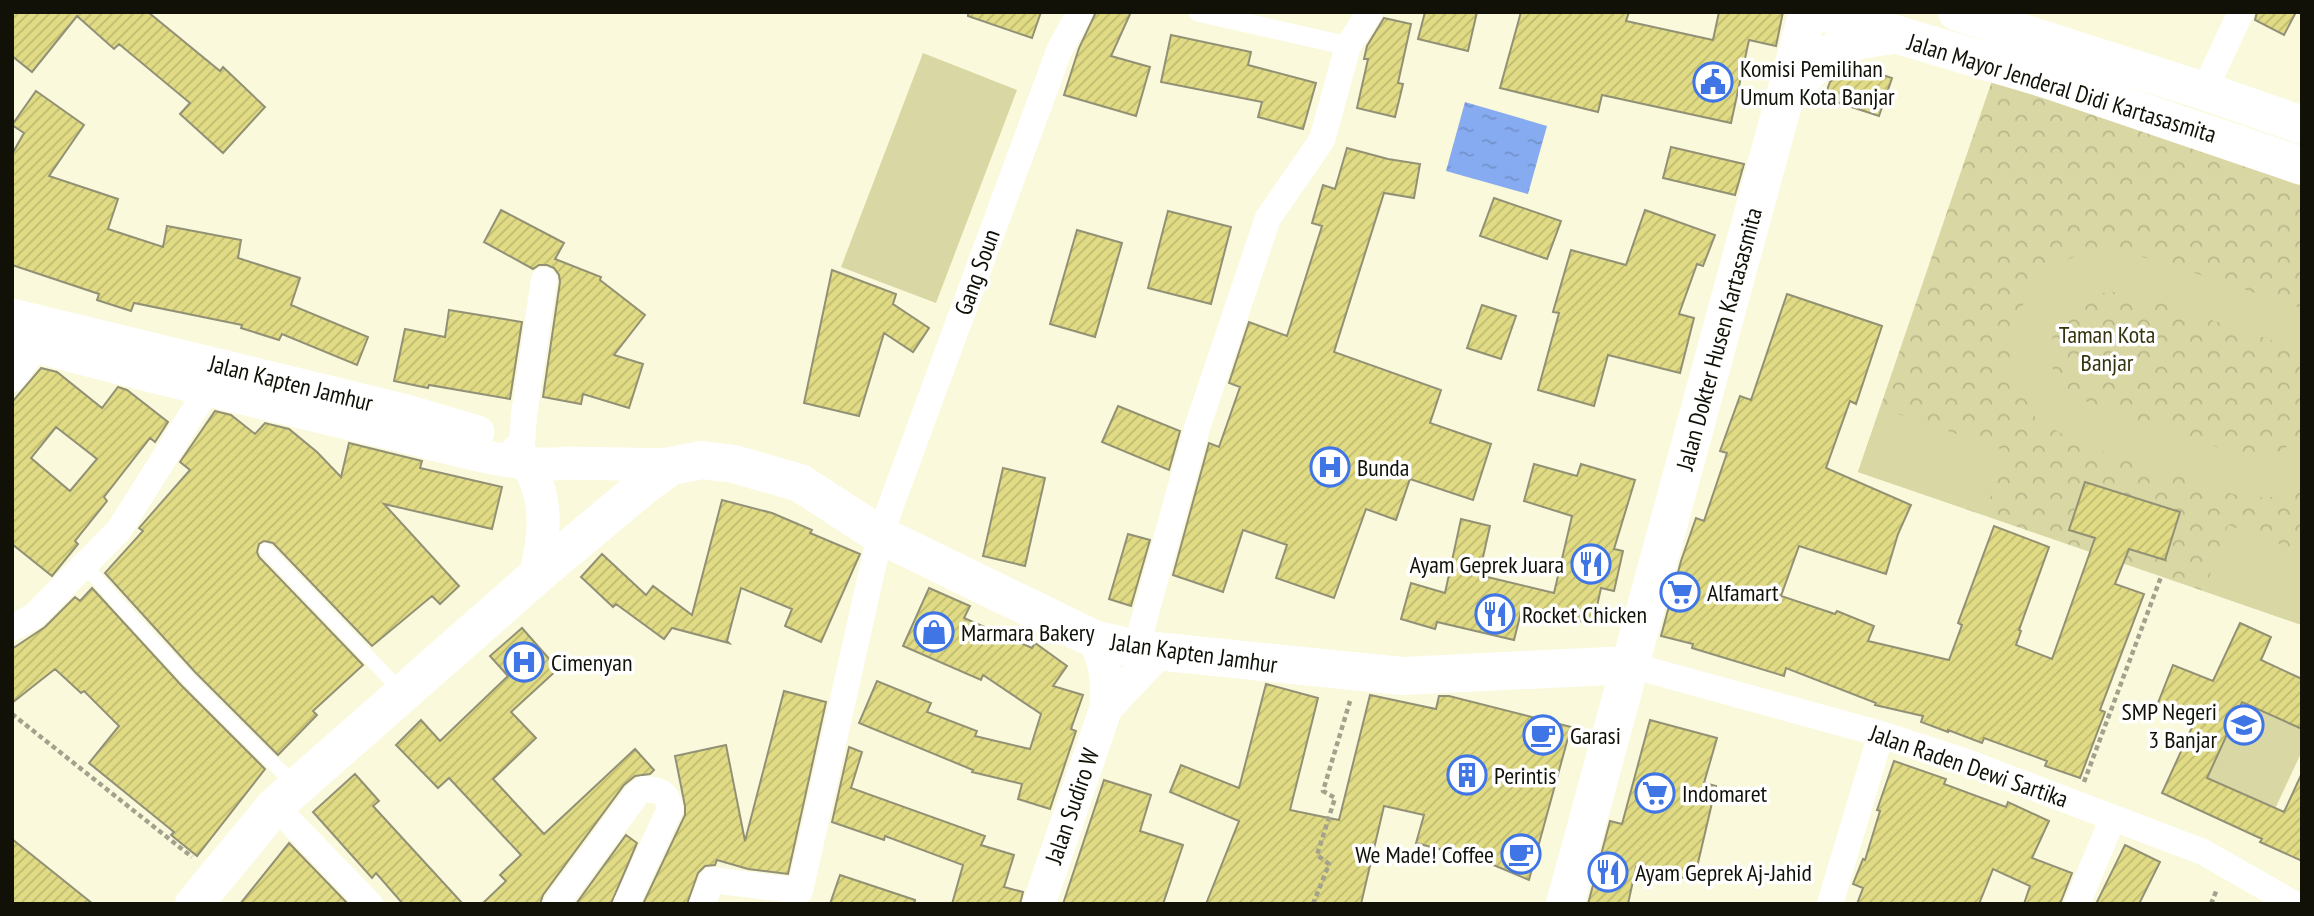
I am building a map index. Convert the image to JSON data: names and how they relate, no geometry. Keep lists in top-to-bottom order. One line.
{"streets":{"main road":["Jalan Mayor Jenderal Didi Kartasasmita","Jalan Dokter Husen Kartasasmita","Jalan Kapten Jamhur"],"street":["Gang Soun","Jalan Raden Dewi Sartika","Jalan Sudiro W"]},"crossings":[["Gang Soun","Jalan Kapten Jamhur"],["Jalan Dokter Husen Kartasasmita","Jalan Kapten Jamhur"],["Jalan Dokter Husen Kartasasmita","Jalan Raden Dewi Sartika"],["Jalan Kapten Jamhur","Jalan Raden Dewi Sartika"]],"parks":["Taman Kota Banjar"],"places":{"public building":["Komisi Pemilihan Umum Kota Banjar"],"hospital":["Bunda","Cimenyan"],"restaurant":["Ayam Geprek Juara","Rocket Chicken","Ayam Geprek Aj-Jahid"],"supermarket":["Alfamart","Indomaret"],"shop":["Marmara Bakery"],"school or university":["SMP Negeri 3 Banjar"],"cafe":["Garasi","We Made! Coffee"],"building":["Perintis"]}}
